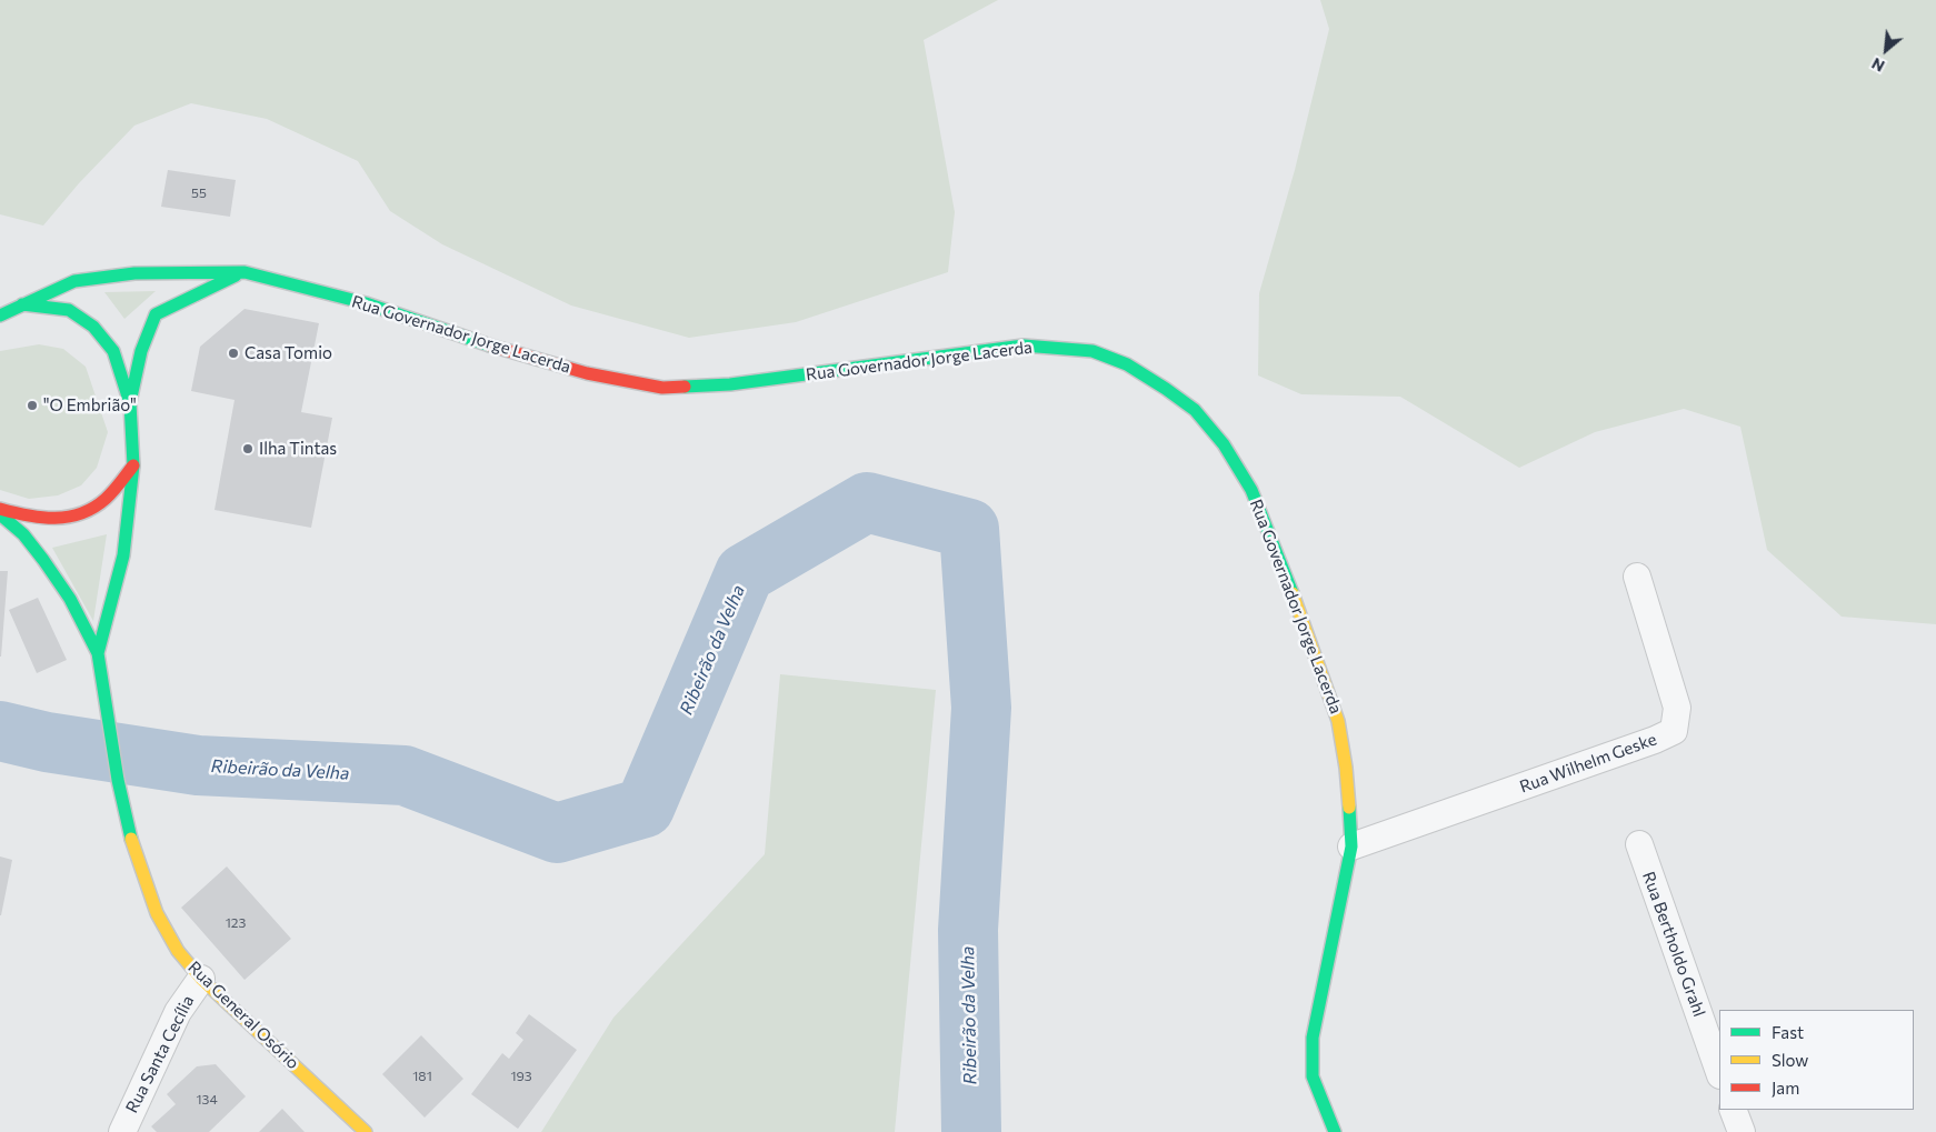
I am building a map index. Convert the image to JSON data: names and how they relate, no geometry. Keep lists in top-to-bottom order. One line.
{"streets":{"main road":["Rua Governador Jorge Lacerda","Rua General Osório"],"street":["Rua Wilhelm Geske","Rua Bertholdo Grahl","Rua Santa Cecília"]},"crossings":[["Rua Governador Jorge Lacerda","Rua Wilhelm Geske"],["Rua General Osório","Rua Santa Cecília"]],"water":["Ribeirão da Velha"],"places":["Casa Tomio","\"O Embrião\"","Ilha Tintas"],"house_numbers":["55","123","181","193","134"],"legend":["Fast","Slow","Jam"],"north":"bottom left"}
